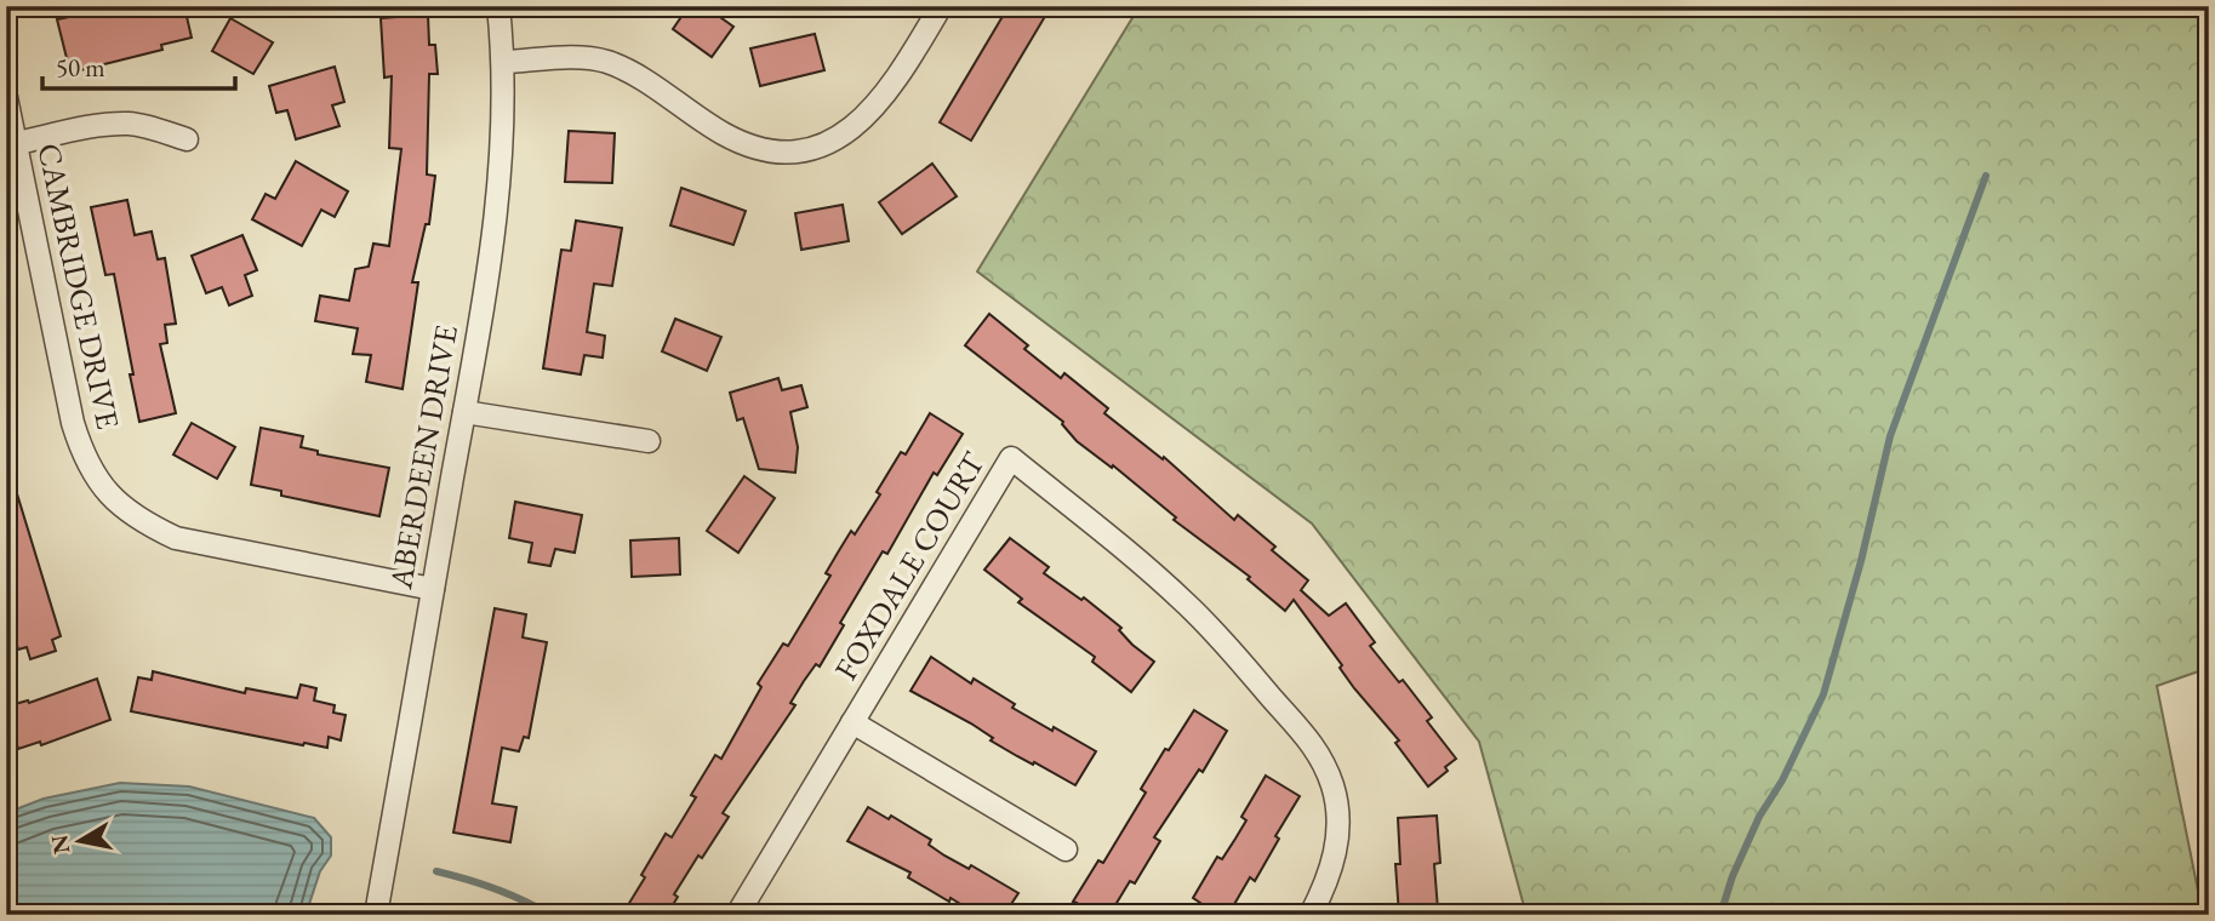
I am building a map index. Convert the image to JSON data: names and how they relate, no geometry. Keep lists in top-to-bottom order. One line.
{"streets":{"street":["CAMBRIDGE DRIVE","ABERDEEN DRIVE","FOXDALE COURT"]},"crossings":[["CAMBRIDGE DRIVE","ABERDEEN DRIVE"]],"scale_bar":"50 m","north":"left"}
